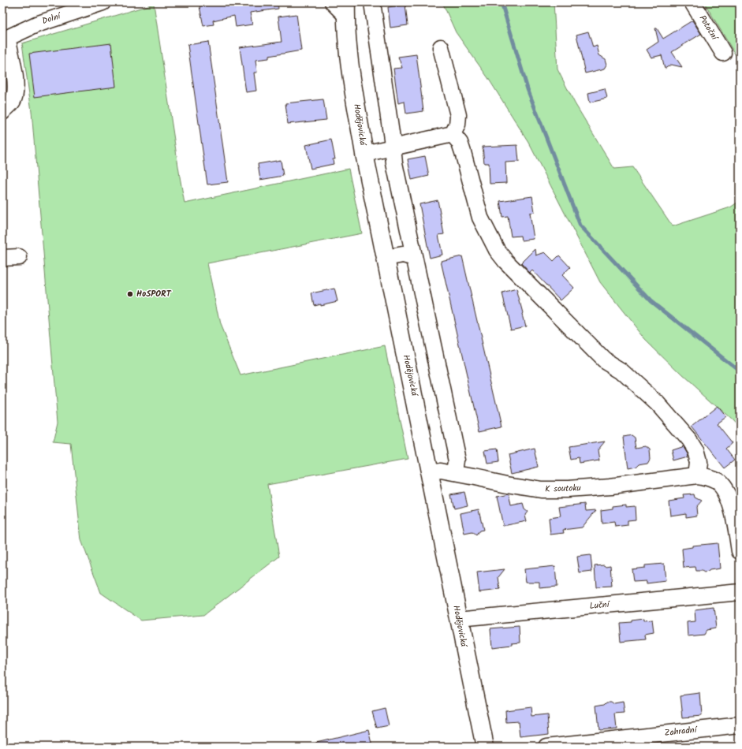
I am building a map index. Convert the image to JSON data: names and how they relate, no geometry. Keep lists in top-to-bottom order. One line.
{"streets":{"street":["Dolní","Potoční","Hodějovická","K soutoku","Luční","Zahradní"]},"crossings":[["Hodějovická","K soutoku"],["Hodějovická","Luční"]],"places":["HoSPORT"]}
